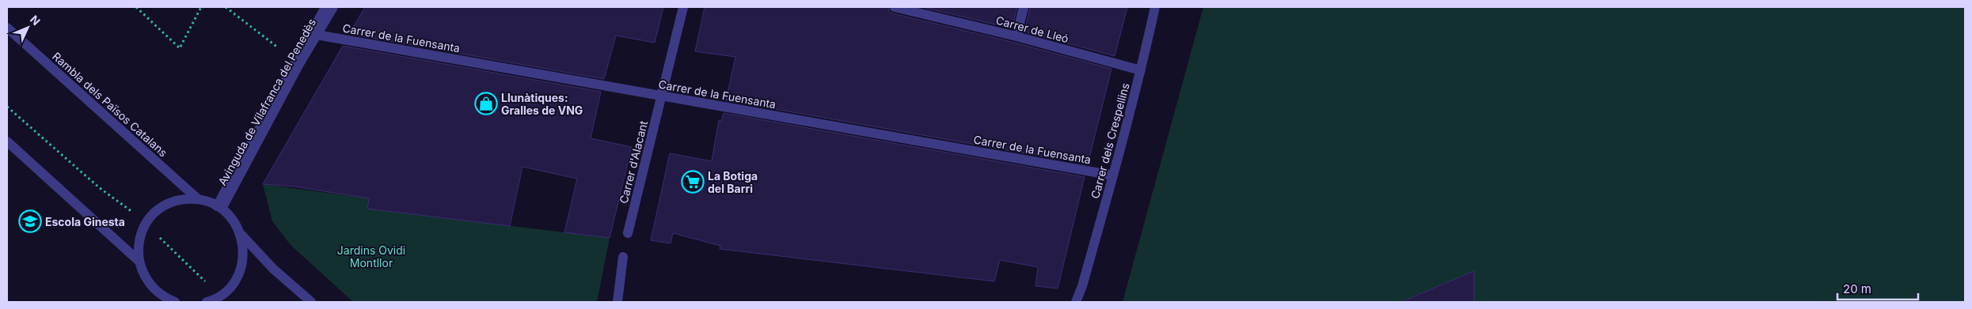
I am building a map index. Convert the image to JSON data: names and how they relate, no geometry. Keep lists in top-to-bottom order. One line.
{"streets":{"street":["Carrer de Lleó","Carrer de la Fuensanta","Avinguda de Vilafranca del Penedès","Rambla dels Països Catalans","Carrer dels Crespellins","Carrer d'Alacant"]},"crossings":[["Carrer de Lleó","Carrer dels Crespellins"],["Carrer de la Fuensanta","Avinguda de Vilafranca del Penedès"],["Carrer de la Fuensanta","Carrer dels Crespellins"],["Carrer de la Fuensanta","Carrer d'Alacant"]],"parks":["Jardins Ovidi Montllor"],"places":{"shop":["Llunàtiques: Gralles de VNG"],"supermarket":["La Botiga del Barri"],"school or university":["Escola Ginesta"]},"scale_bar":"20 m","north":"top right"}
